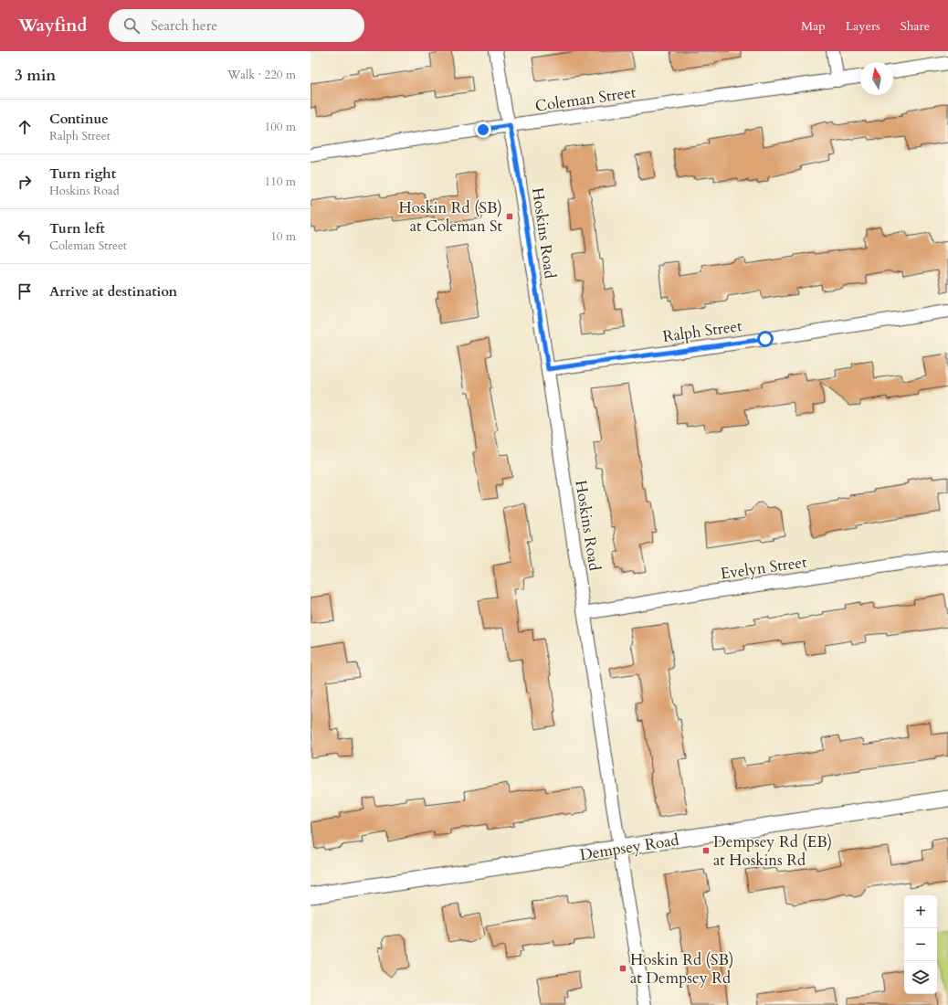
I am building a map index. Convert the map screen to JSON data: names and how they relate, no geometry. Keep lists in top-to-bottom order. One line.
{"streets":{"street":["Coleman Street","Hoskins Road","Ralph Street","Evelyn Street","Dempsey Road"]},"crossings":[["Coleman Street","Hoskins Road"],["Hoskins Road","Ralph Street"],["Hoskins Road","Evelyn Street"],["Hoskins Road","Dempsey Road"]],"places":{"transit":["Hoskin Rd (SB) at Coleman St","Dempsey Rd (EB) at Hoskins Rd","Hoskin Rd (SB) at Dempsey Rd"]},"north":"top","page":{"header":"Wayfind","search":"Search here","nav":["Map","Layers","Share"],"heading":["3 min","Walk · 220 m"],"list":[["Continue","Ralph Street","100 m"],["Turn right","Hoskins Road","110 m"],["Turn left","Coleman Street","10 m"],"Arrive at destination"],"map_buttons":["+","−"]}}
